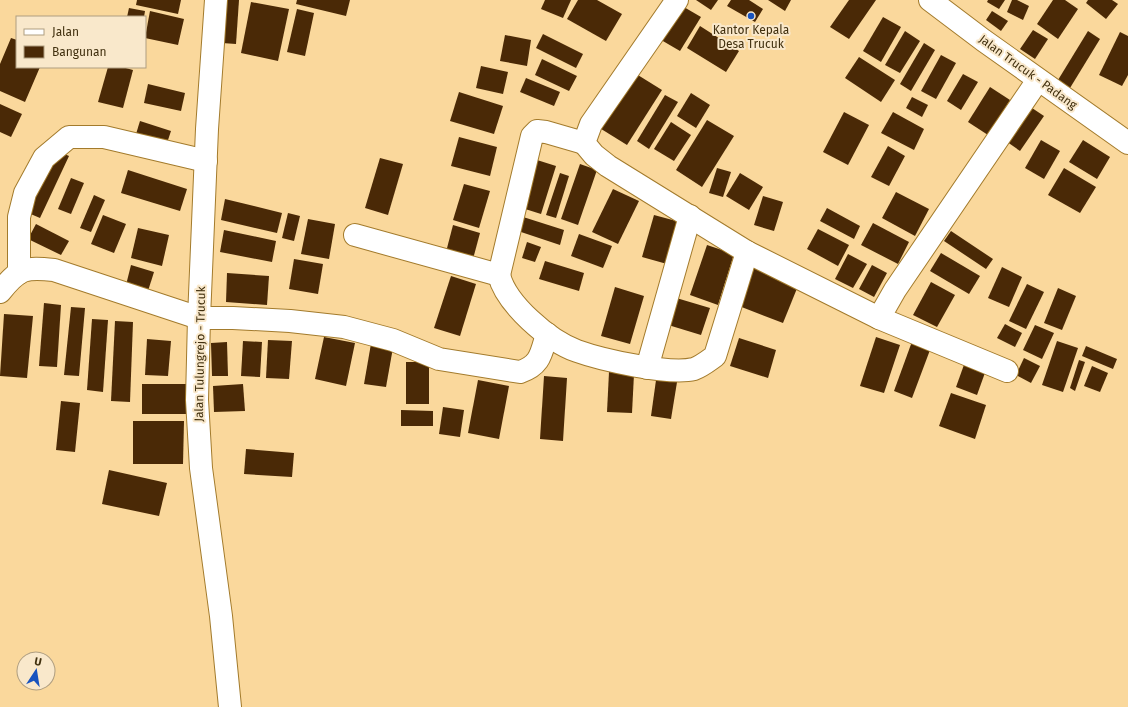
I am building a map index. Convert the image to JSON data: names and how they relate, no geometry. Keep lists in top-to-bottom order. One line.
{"streets":{"street":["Jalan Trucuk - Padang","Jalan Tulungrejo - Trucuk"]},"places":["Kantor Kepala Desa Trucuk"],"legend":["Jalan","Bangunan"],"north":"top"}
